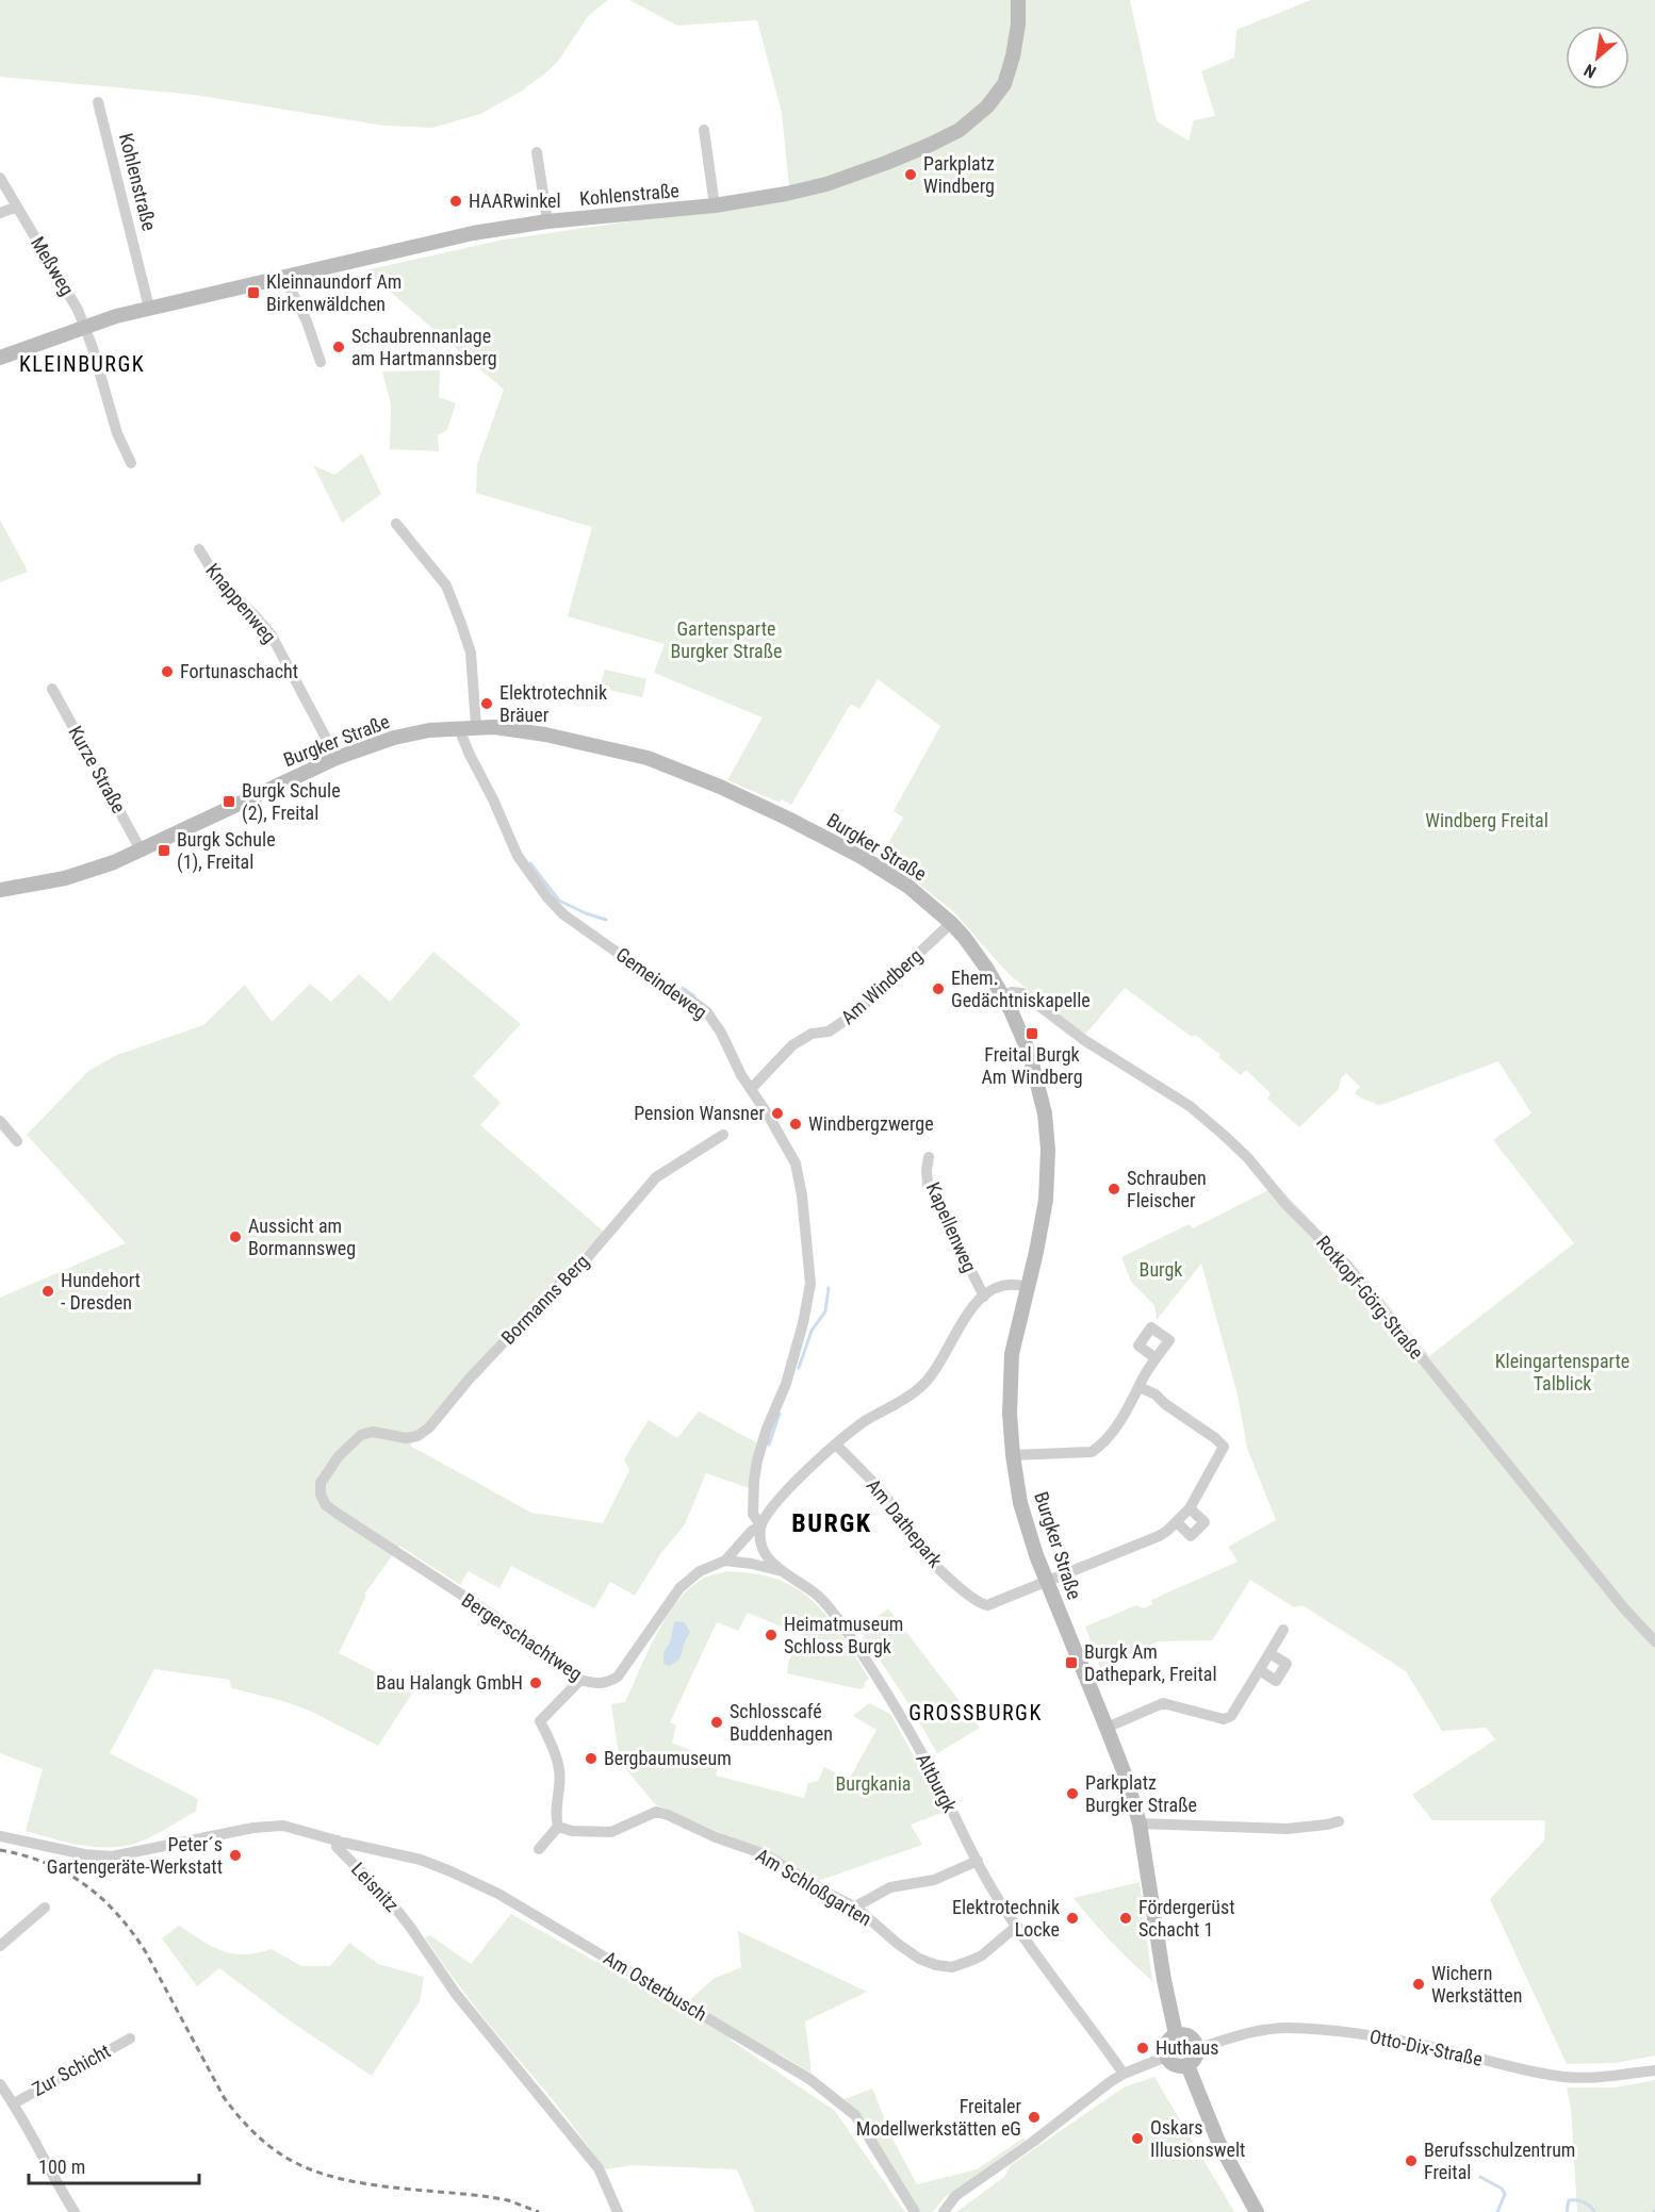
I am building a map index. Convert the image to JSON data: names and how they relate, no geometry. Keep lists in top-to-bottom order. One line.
{"streets":{"main road":["Kohlenstraße","Burgker Straße"],"street":["Meßweg","Knappenweg","Kurze Straße","Gemeindeweg","Am Windberg","Kapellenweg","Rotkopf-Görg-Straße","Bormanns Berg","Am Dathepark","Bergerschachtweg","Altburgk","Leisnitz","Am Schloßgarten","Am Osterbusch","Otto-Dix-Straße","Zur Schicht"]},"crossings":[["Kohlenstraße","Meßweg"],["Knappenweg","Burgker Straße"],["Burgker Straße","Kurze Straße"],["Burgker Straße","Gemeindeweg"],["Burgker Straße","Am Windberg"],["Burgker Straße","Rotkopf-Görg-Straße"],["Burgker Straße","Am Dathepark"],["Burgker Straße","Otto-Dix-Straße"],["Gemeindeweg","Am Windberg"],["Gemeindeweg","Bergerschachtweg"],["Gemeindeweg","Altburgk"],["Bormanns Berg","Bergerschachtweg"],["Bergerschachtweg","Altburgk"],["Altburgk","Am Schloßgarten"],["Leisnitz","Am Osterbusch"]],"districts":["KLEINBURGK","BURGK","GROSSBURGK"],"parks":["Gartensparte Burgker Straße","Windberg Freital","Burgk","Kleingartensparte Talblick","Burgkania"],"places":{"other":["Parkplatz Windberg","HAARwinkel","Schaubrennanlage am Hartmannsberg","Fortunaschacht","Elektrotechnik Bräuer","Ehem. Gedächtniskapelle","Pension Wansner","Windbergzwerge","Schrauben Fleischer","Aussicht am Bormannsweg","Hundehort - Dresden","Heimatmuseum Schloss Burgk","Bau Halangk GmbH","Schlosscafé Buddenhagen","Bergbaumuseum","Parkplatz Burgker Straße","Peter´s Gartengeräte-Werkstatt","Elektrotechnik Locke","Fördergerüst Schacht 1","Wichern Werkstätten","Huthaus","Freitaler Modellwerkstätten eG","Oskars Illusionswelt","Berufsschulzentrum Freital"],"transit":["Kleinnaundorf Am Birkenwäldchen","Burgk Schule (2), Freital","Burgk Schule (1), Freital","Freital Burgk Am Windberg","Burgk Am Dathepark, Freital"]},"scale_bar":"100 m","north":"bottom left"}
